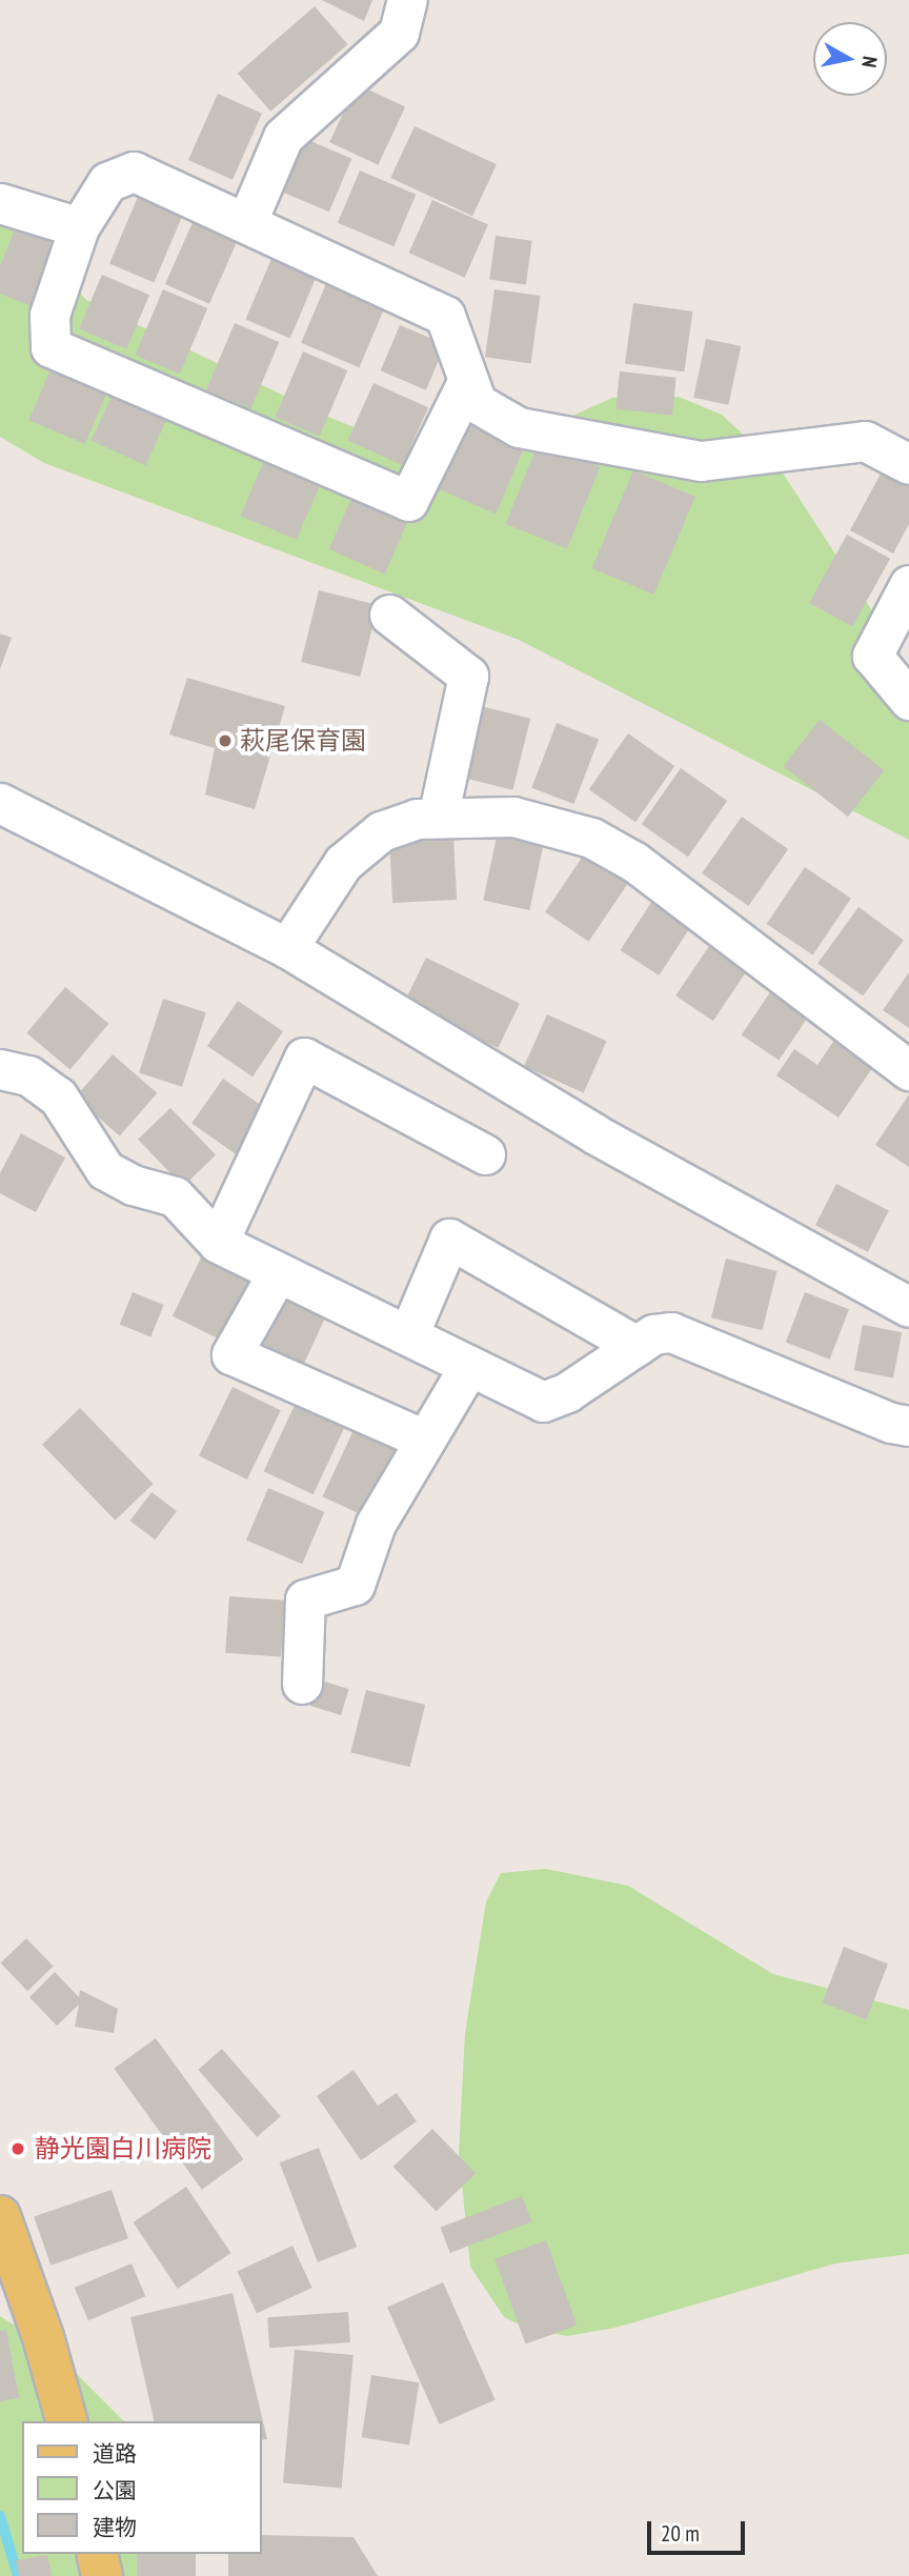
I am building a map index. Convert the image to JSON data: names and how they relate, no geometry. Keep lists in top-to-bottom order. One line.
{"places":["萩尾保育園","静光園白川病院"],"legend":["道路","公園","建物"],"scale_bar":"20 m","north":"right"}
